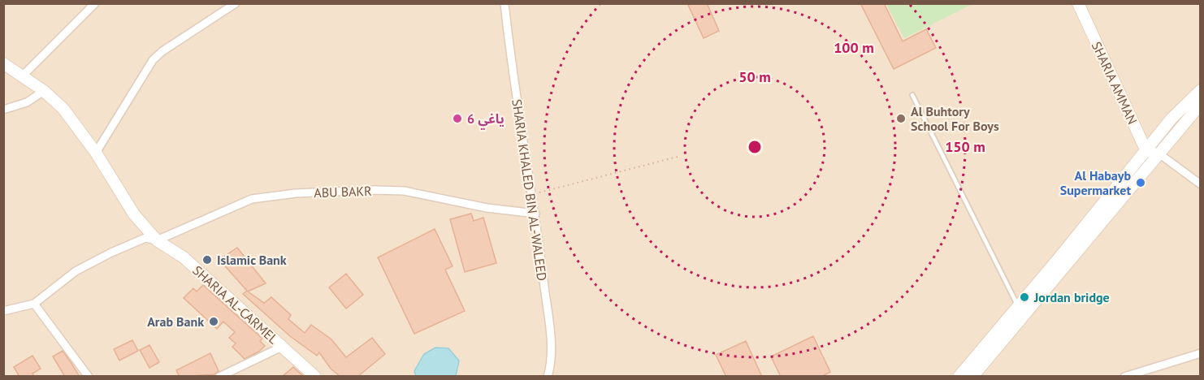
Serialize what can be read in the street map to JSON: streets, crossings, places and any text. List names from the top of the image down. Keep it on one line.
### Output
{"streets":{"main road":["SHARIA AMMAN","SHARIA AL-CARMEL"],"street":["SHARIA KHALED BIN AL-WALEED","ABU BAKR"]},"crossings":[["SHARIA KHALED BIN AL-WALEED","ABU BAKR"],["ABU BAKR","SHARIA AL-CARMEL"]],"places":["ياغي 6","Al Buhtory School For Boys","Al Habayb Supermarket","Islamic Bank","Jordan bridge","Arab Bank"],"rings":["100 m","50 m","150 m"]}
